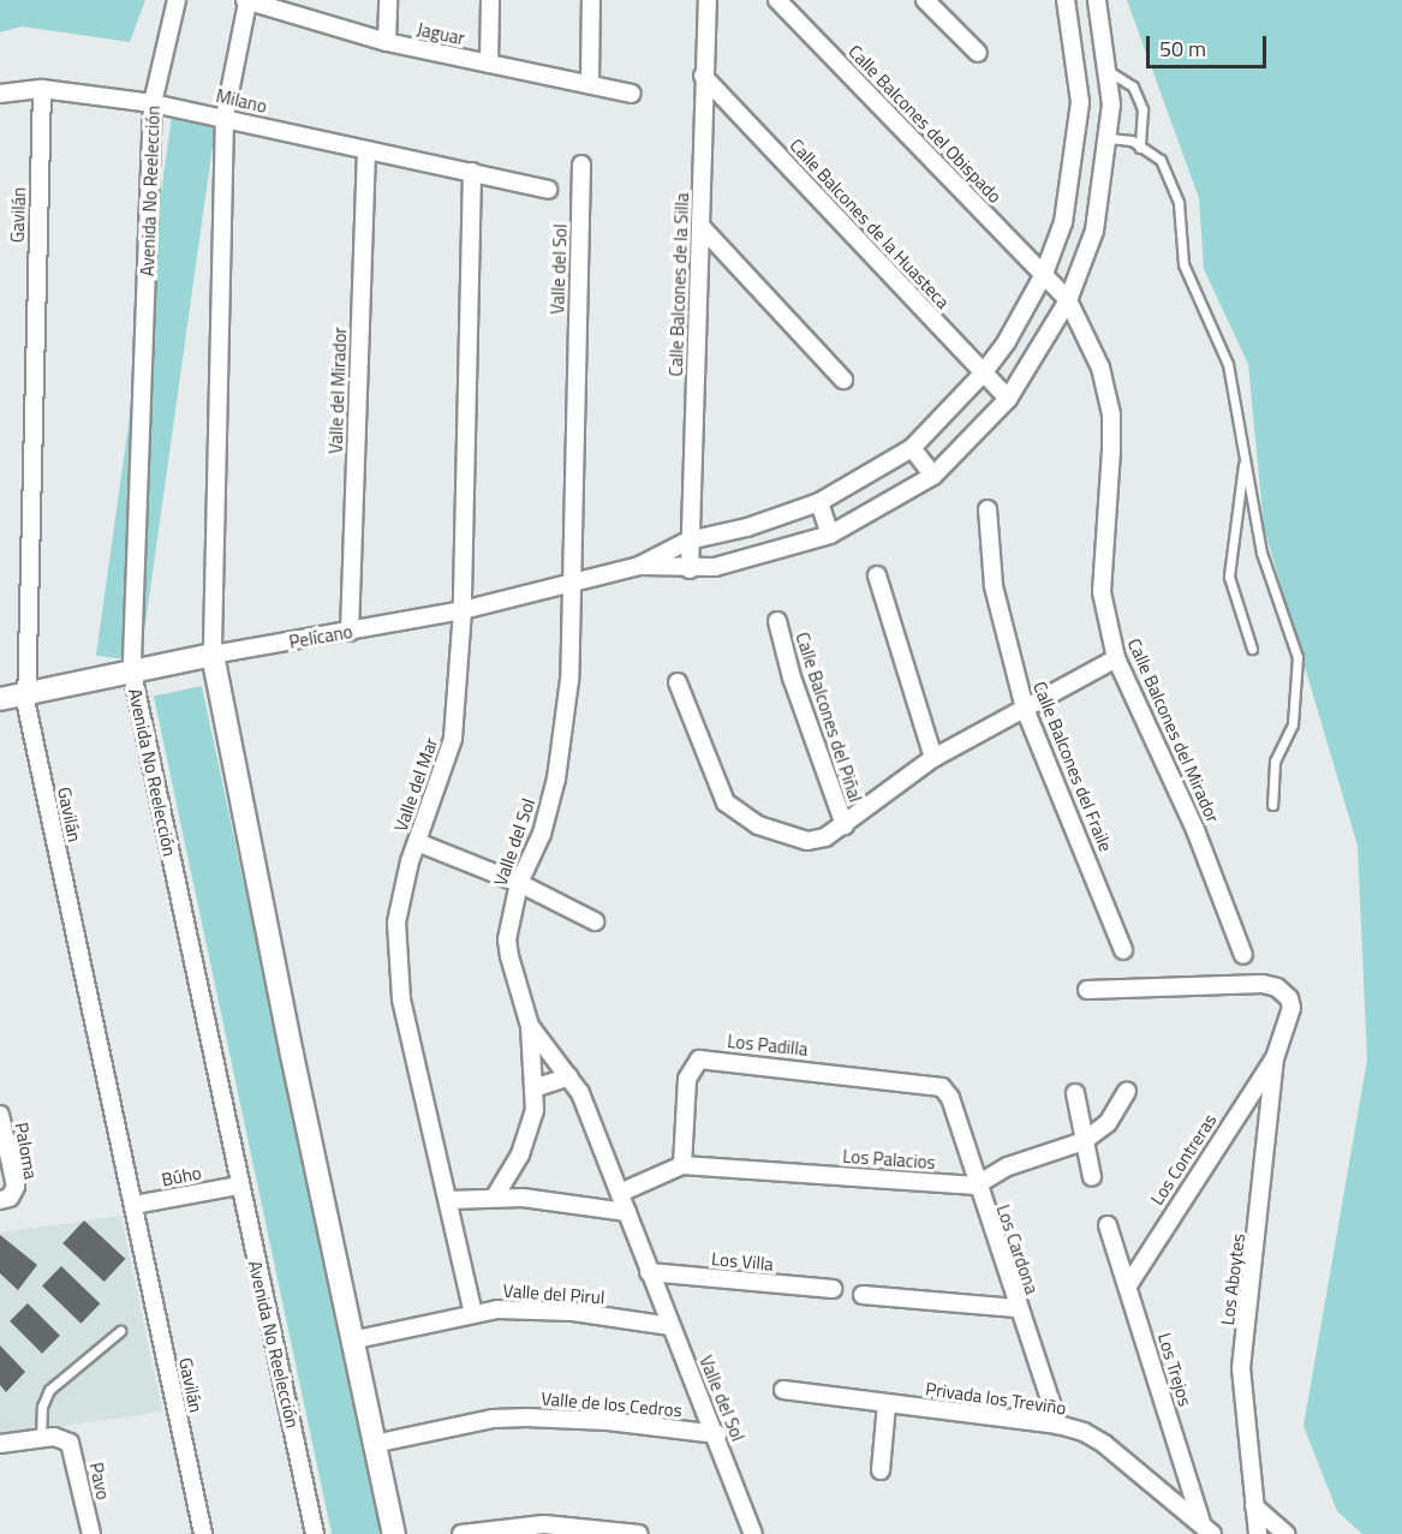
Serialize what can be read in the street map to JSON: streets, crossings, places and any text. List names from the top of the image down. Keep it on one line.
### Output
{"streets":{"street":["Jaguar","Milano","Calle Balcones del Obispado","Avenida No Reelección","Gavilán","Calle Balcones de la Huasteca","Valle del Sol","Calle Balcones de la Silla","Valle del Mirador","Pelícano","Calle Balcones del Piñal","Calle Balcones del Mirador","Calle Balcones del Fraile","Valle del Mar","Los Padilla","Paloma","Los Palacios","Los Contreras","Búho","Los Cardona","Los Villa","Los Aboytes","Valle del Pirul","Los Trejos","Privada los Treviño","Valle de los Cedros","Pavo"]},"crossings":[["Milano","Avenida No Reelección"],["Milano","Gavilán"],["Milano","Valle del Mirador"],["Milano","Valle del Mar"],["Calle Balcones del Obispado","Pelícano"],["Calle Balcones del Obispado","Calle Balcones del Mirador"],["Avenida No Reelección","Pelícano"],["Avenida No Reelección","Búho"],["Gavilán","Pelícano"],["Gavilán","Búho"],["Calle Balcones de la Huasteca","Calle Balcones de la Silla"],["Calle Balcones de la Huasteca","Pelícano"],["Valle del Sol","Pelícano"],["Valle del Sol","Los Palacios"],["Valle del Sol","Los Villa"],["Valle del Sol","Valle del Pirul"],["Valle del Sol","Valle de los Cedros"],["Calle Balcones de la Silla","Pelícano"],["Valle del Mirador","Pelícano"],["Pelícano","Calle Balcones del Mirador"],["Pelícano","Valle del Mar"],["Valle del Mar","Valle del Pirul"],["Los Padilla","Los Palacios"],["Los Padilla","Los Cardona"],["Los Palacios","Los Cardona"],["Los Contreras","Los Aboytes"],["Los Contreras","Los Trejos"],["Los Cardona","Privada los Treviño"],["Los Trejos","Privada los Treviño"]],"scale_bar":"50 m"}
